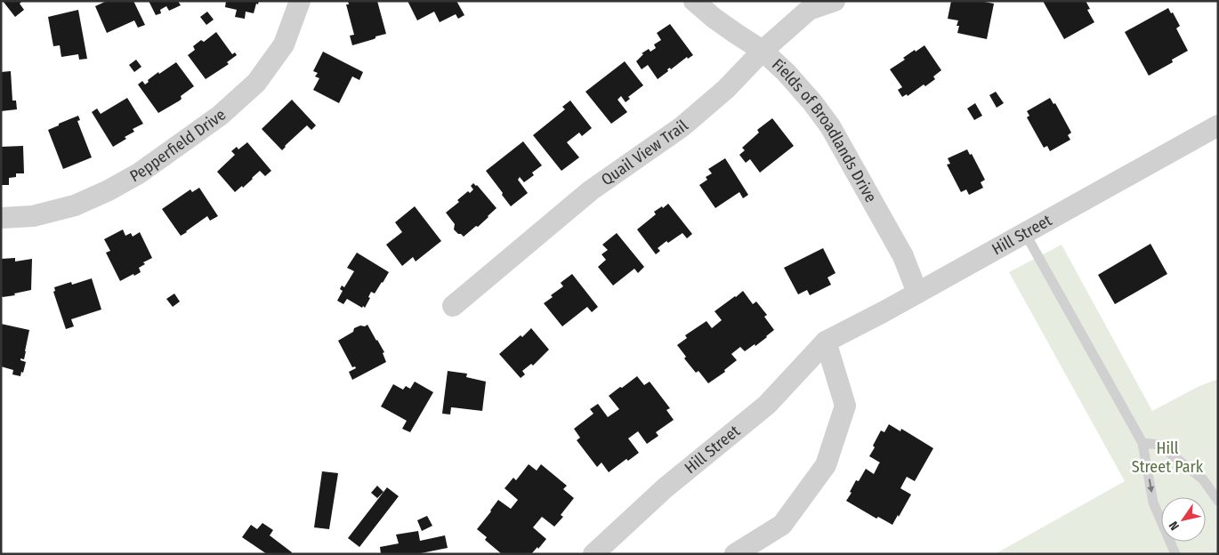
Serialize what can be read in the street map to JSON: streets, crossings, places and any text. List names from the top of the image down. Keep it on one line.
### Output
{"streets":{"street":["Fields of Broadlands Drive","Pepperfield Drive","Quail View Trail","Hill Street"]},"crossings":[["Fields of Broadlands Drive","Quail View Trail"],["Fields of Broadlands Drive","Hill Street"]],"parks":["Hill Street Park"],"north":"bottom left"}
